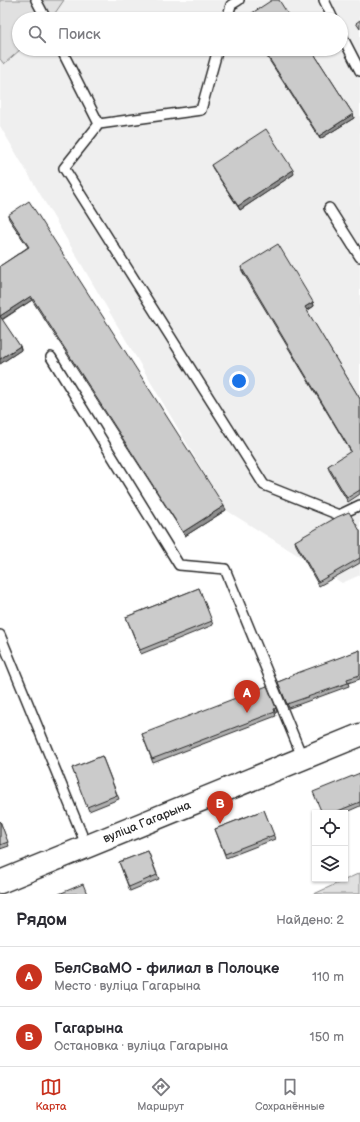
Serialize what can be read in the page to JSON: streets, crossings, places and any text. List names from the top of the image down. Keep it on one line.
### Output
{"streets":{"main road":["вуліца Гагарына"]},"page":{"search":"Поиск","pins":["A","B"],"heading":["Рядом","Найдено: 2"],"list":[{"mark":"A","name":"БелСваМО - филиал в Полоцке","note":"Место · вуліца Гагарына","value":"110 m"},{"mark":"B","name":"Гагарына","note":"Остановка · вуліца Гагарына","value":"150 m"}],"nav":["Карта","Маршрут","Сохранённые"]}}
